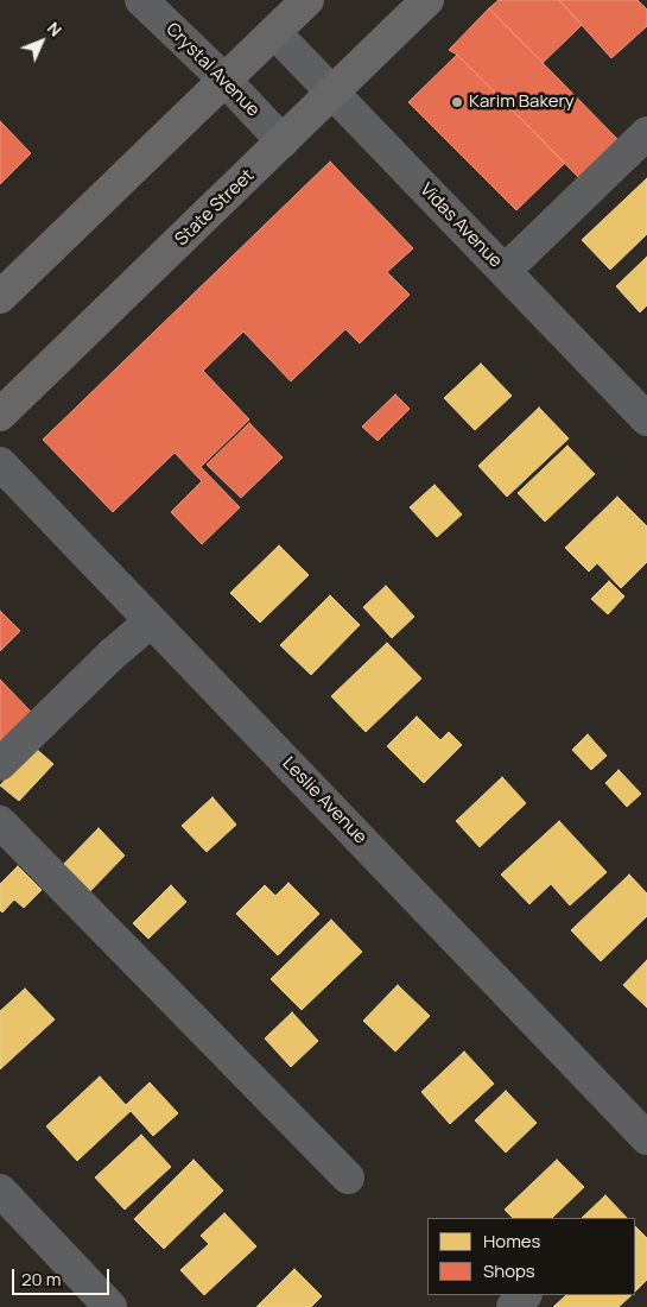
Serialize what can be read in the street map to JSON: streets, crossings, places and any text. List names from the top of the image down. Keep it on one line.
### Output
{"streets":{"main road":["State Street"],"street":["Crystal Avenue","Vidas Avenue","Leslie Avenue"]},"crossings":[["Crystal Avenue","State Street"],["State Street","Vidas Avenue"]],"places":["Karim Bakery"],"legend":["Homes","Shops"],"scale_bar":"20 m","north":"top right"}
